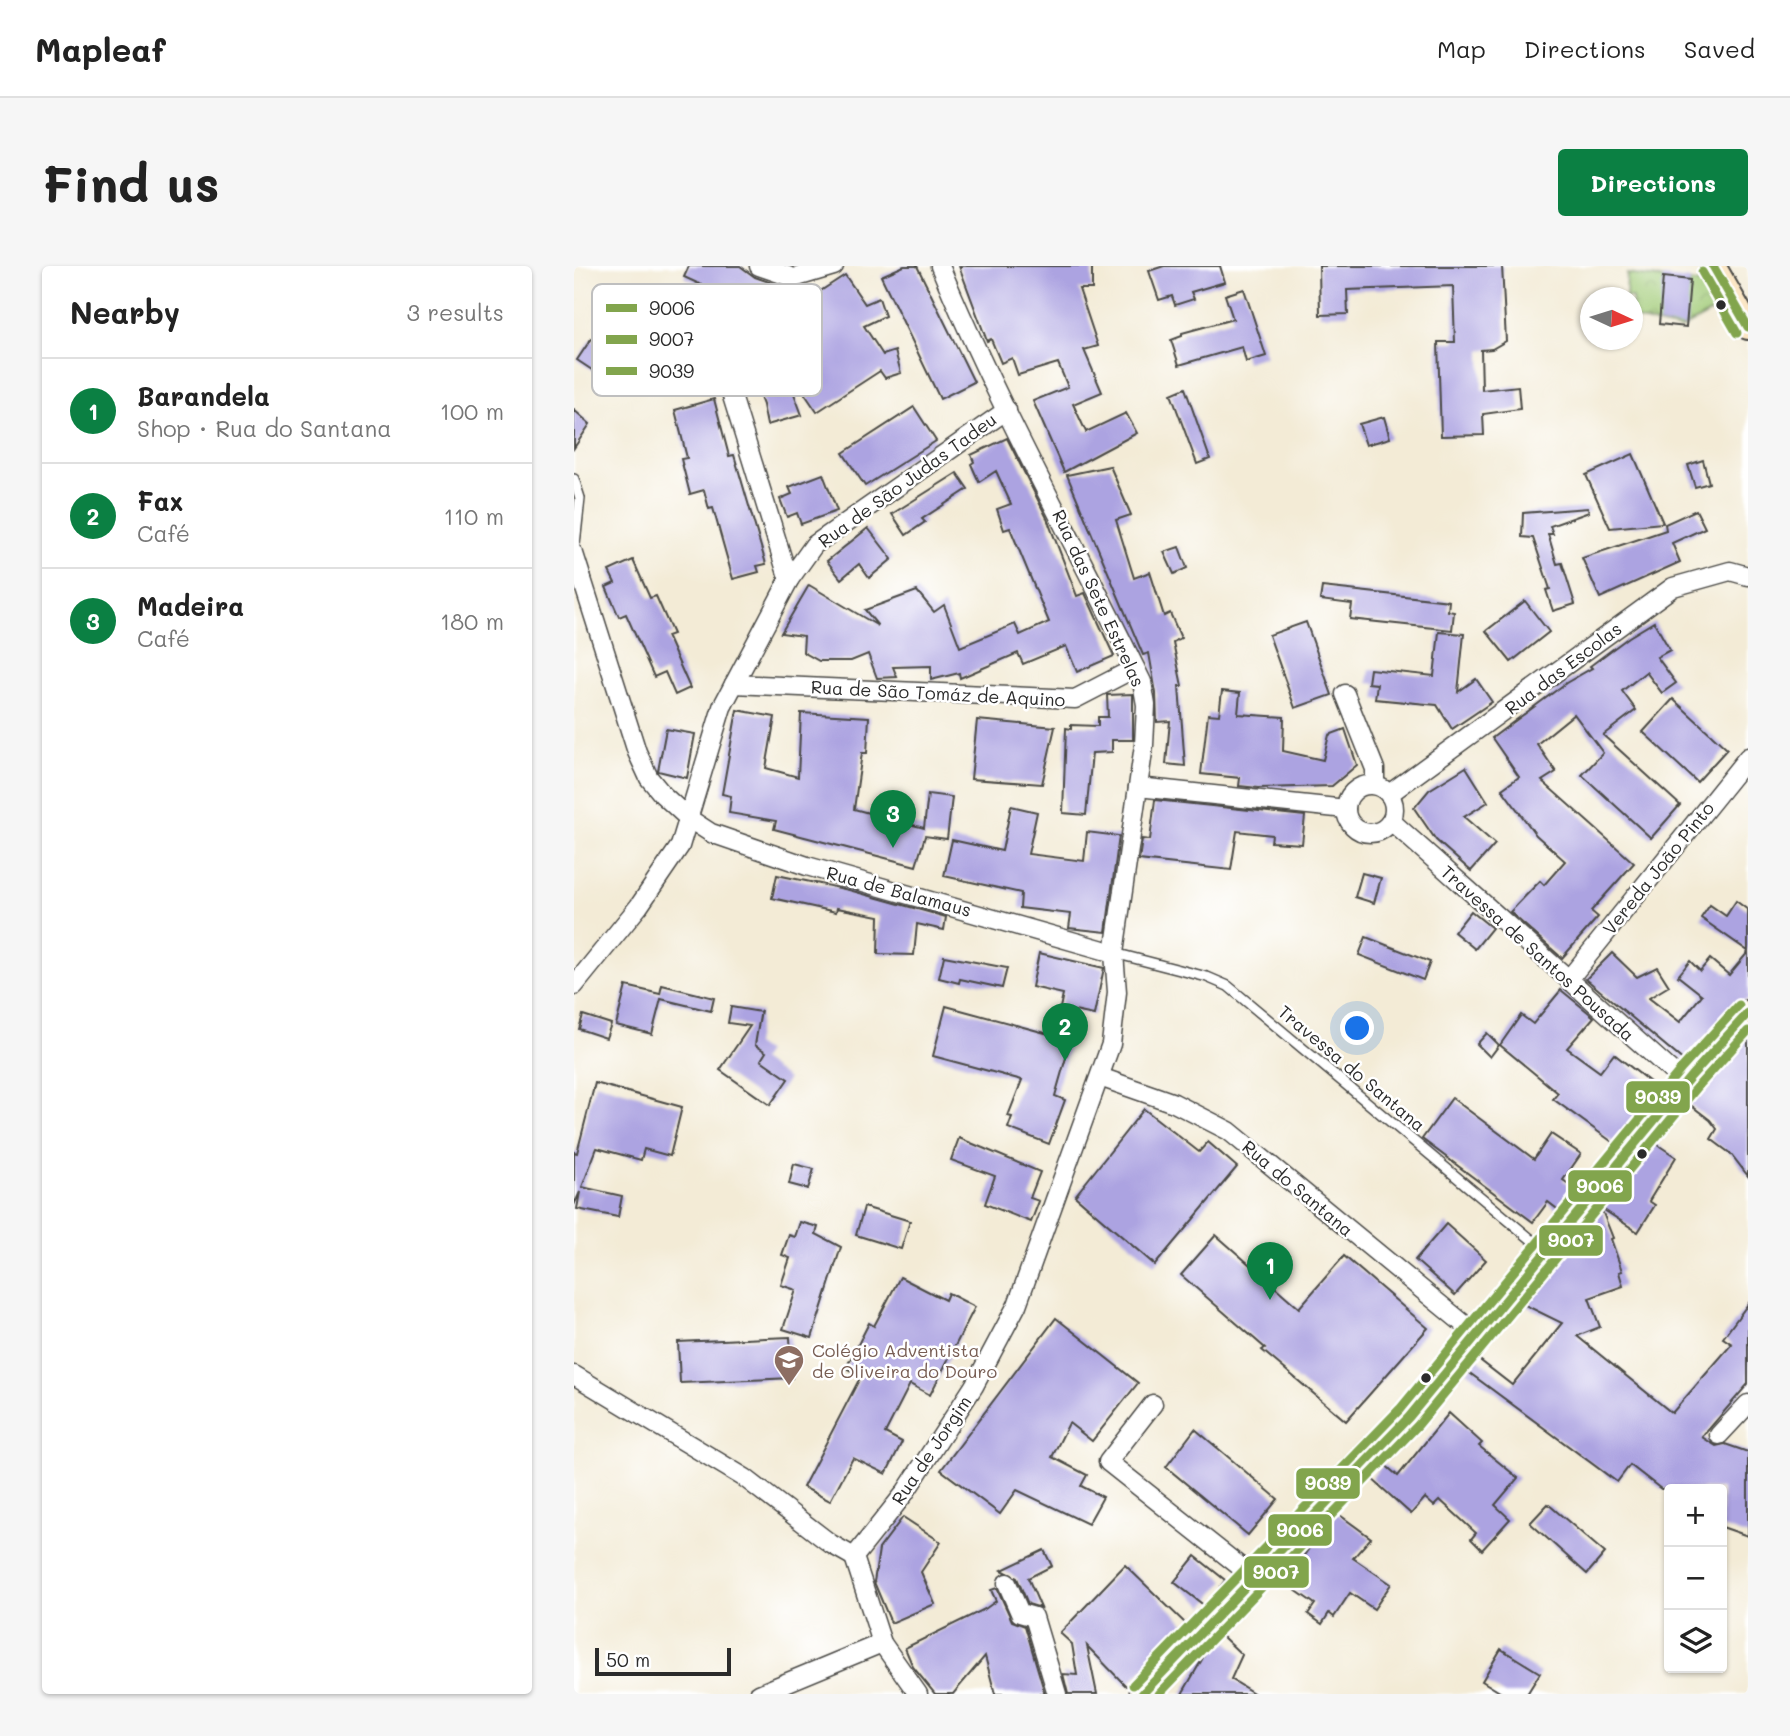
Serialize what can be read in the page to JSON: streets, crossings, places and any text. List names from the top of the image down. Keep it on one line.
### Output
{"streets":{"street":["Rua de São Judas Tadeu","Rua das Sete Estrelas","Rua das Escolas","Rua de São Tomáz de Aquino","Vereda João Pinto","Rua de Balamaus","Travessa de Santos Pousada","Rua do Santana","Rua de Jorgim"],"lane":["Travessa do Santana"]},"crossings":[["Rua de São Judas Tadeu","Rua das Sete Estrelas"],["Rua de São Judas Tadeu","Rua de São Tomáz de Aquino"],["Rua de São Judas Tadeu","Rua de Balamaus"],["Rua das Sete Estrelas","Rua de São Tomáz de Aquino"],["Rua das Sete Estrelas","Rua de Balamaus"],["Rua das Sete Estrelas","Travessa do Santana"],["Rua das Sete Estrelas","Rua do Santana"],["Rua das Sete Estrelas","Rua de Jorgim"],["Rua das Escolas","Travessa de Santos Pousada"],["Vereda João Pinto","Travessa de Santos Pousada"],["Rua de Balamaus","Travessa do Santana"],["Rua do Santana","Rua de Jorgim"]],"places":{"school or university":["Colégio Adventista de Oliveira do Douro"]},"lines":["transit line 9006","transit line 9007","transit line 9039"],"legend":["9006","9007","9039"],"scale_bar":"50 m","north":"right","page":{"header":"Mapleaf","nav":["Map","Directions","Saved"],"buttons":"Directions","title":"Find us","heading":["Nearby","3 results"],"list":[{"mark":"1","name":"Barandela","note":"Shop · Rua do Santana","value":"100 m"},{"mark":"2","name":"Fax","note":"Café","value":"110 m"},{"mark":"3","name":"Madeira","note":"Café","value":"180 m"}],"pins":["3","2","1"],"map_buttons":["+","−"],"scale":"50 m"}}
